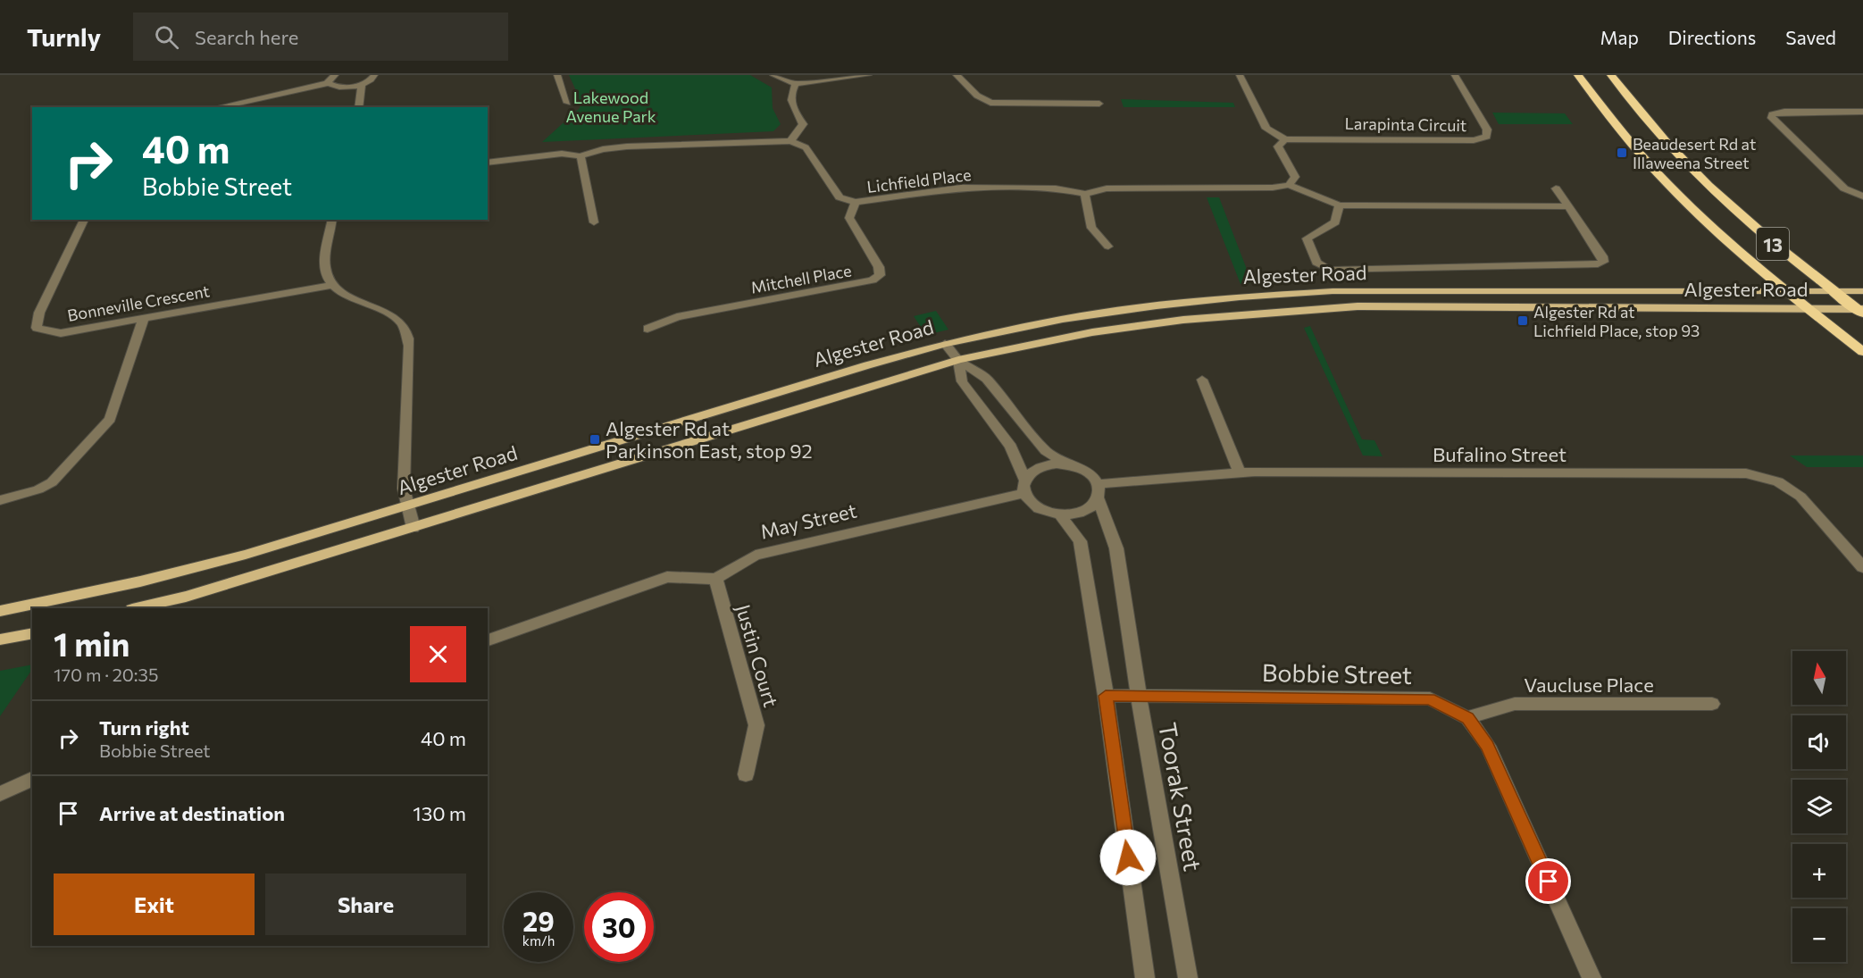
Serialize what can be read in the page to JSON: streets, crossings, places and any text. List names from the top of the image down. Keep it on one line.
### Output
{"streets":{"highway":["13"],"main road":["Algester Road"],"street":["Larapinta Circuit","Lichfield Place","Mitchell Place","Bonneville Crescent","Bufalino Street","May Street","Justin Court","Bobbie Street","Vaucluse Place","Toorak Street"]},"crossings":[["Lichfield Place","Mitchell Place"],["13","Algester Road"],["Bufalino Street","May Street"],["Bufalino Street","Toorak Street"],["May Street","Justin Court"],["May Street","Toorak Street"],["Bobbie Street","Vaucluse Place"],["Bobbie Street","Toorak Street"]],"parks":["Lakewood Avenue Park"],"places":{"transit":["Beaudesert Rd at Illaweena Street","Algester Rd at Lichfield Place, stop 93","Algester Rd at Parkinson East, stop 92"]},"north":"top","page":{"header":"Turnly","search":"Search here","nav":["Map","Directions","Saved"],"turn":["40 m","Bobbie Street"],"heading":["1 min","170 m · 20:35"],"map_buttons":["+","−"],"list":[{"name":"Turn right","note":"Bobbie Street","value":"40 m"},{"name":"Arrive at destination","value":"130 m"}],"buttons":["Exit","Share"],"speed":"29 km/h","limit":"30"}}
